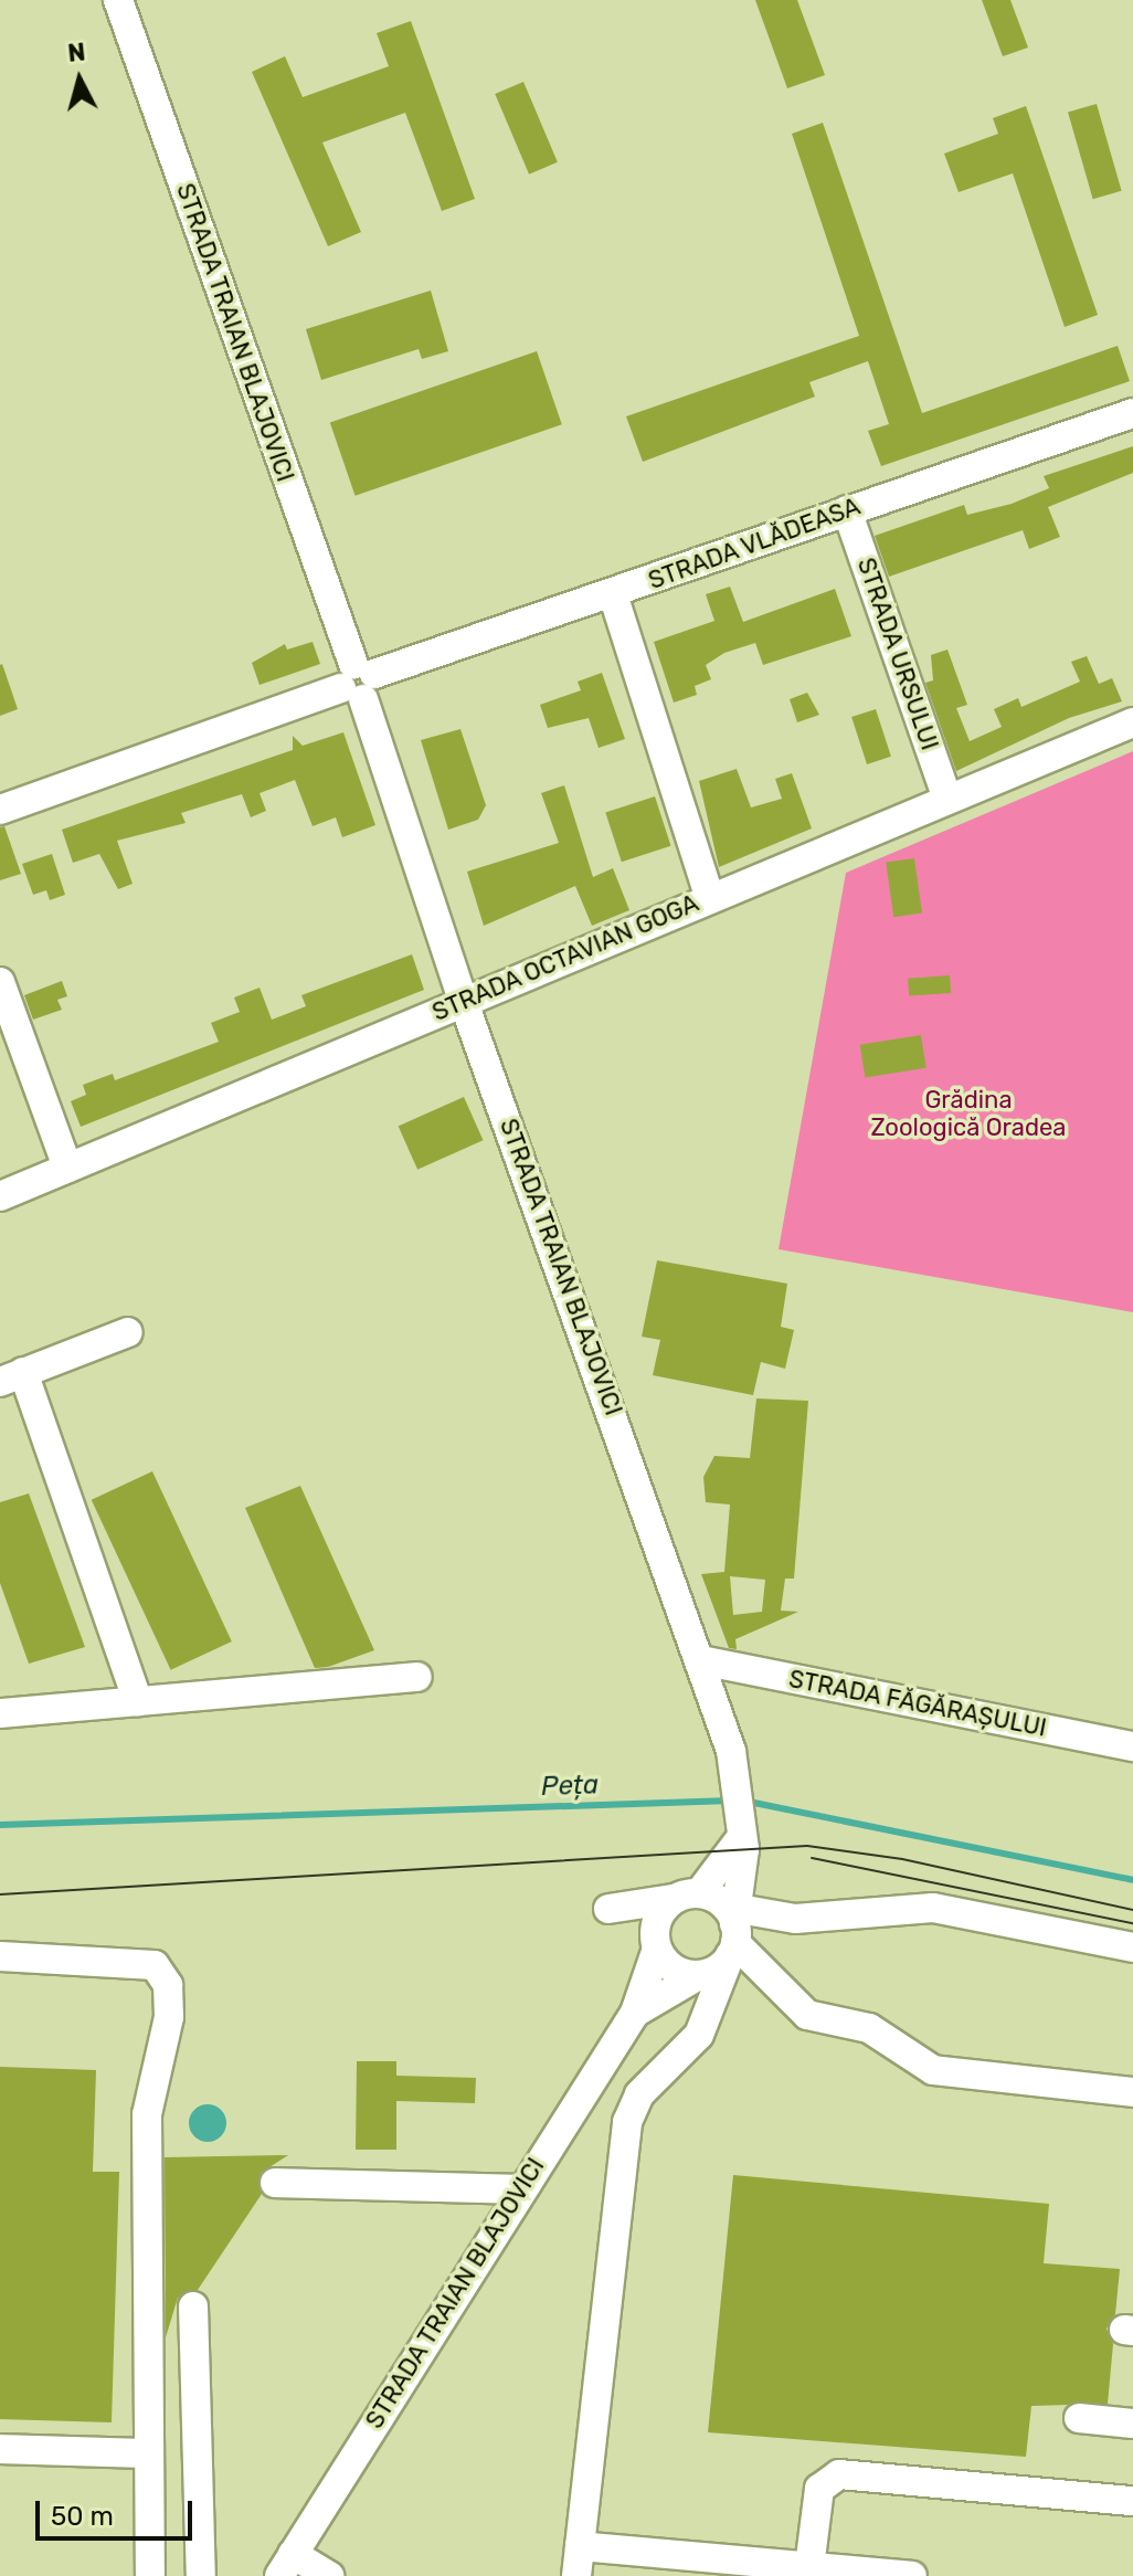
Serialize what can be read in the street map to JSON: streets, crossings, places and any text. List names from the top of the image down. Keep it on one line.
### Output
{"streets":{"street":["STRADA TRAIAN BLAJOVICI","STRADA VLĂDEASA","STRADA URSULUI","STRADA OCTAVIAN GOGA","STRADA FĂGĂRAȘULUI"]},"crossings":[["STRADA TRAIAN BLAJOVICI","STRADA VLĂDEASA"],["STRADA TRAIAN BLAJOVICI","STRADA OCTAVIAN GOGA"],["STRADA TRAIAN BLAJOVICI","STRADA FĂGĂRAȘULUI"],["STRADA VLĂDEASA","STRADA URSULUI"],["STRADA URSULUI","STRADA OCTAVIAN GOGA"]],"water":["Peța"],"parks":["Grădina Zoologică Oradea"],"scale_bar":"50 m","north":"top"}
